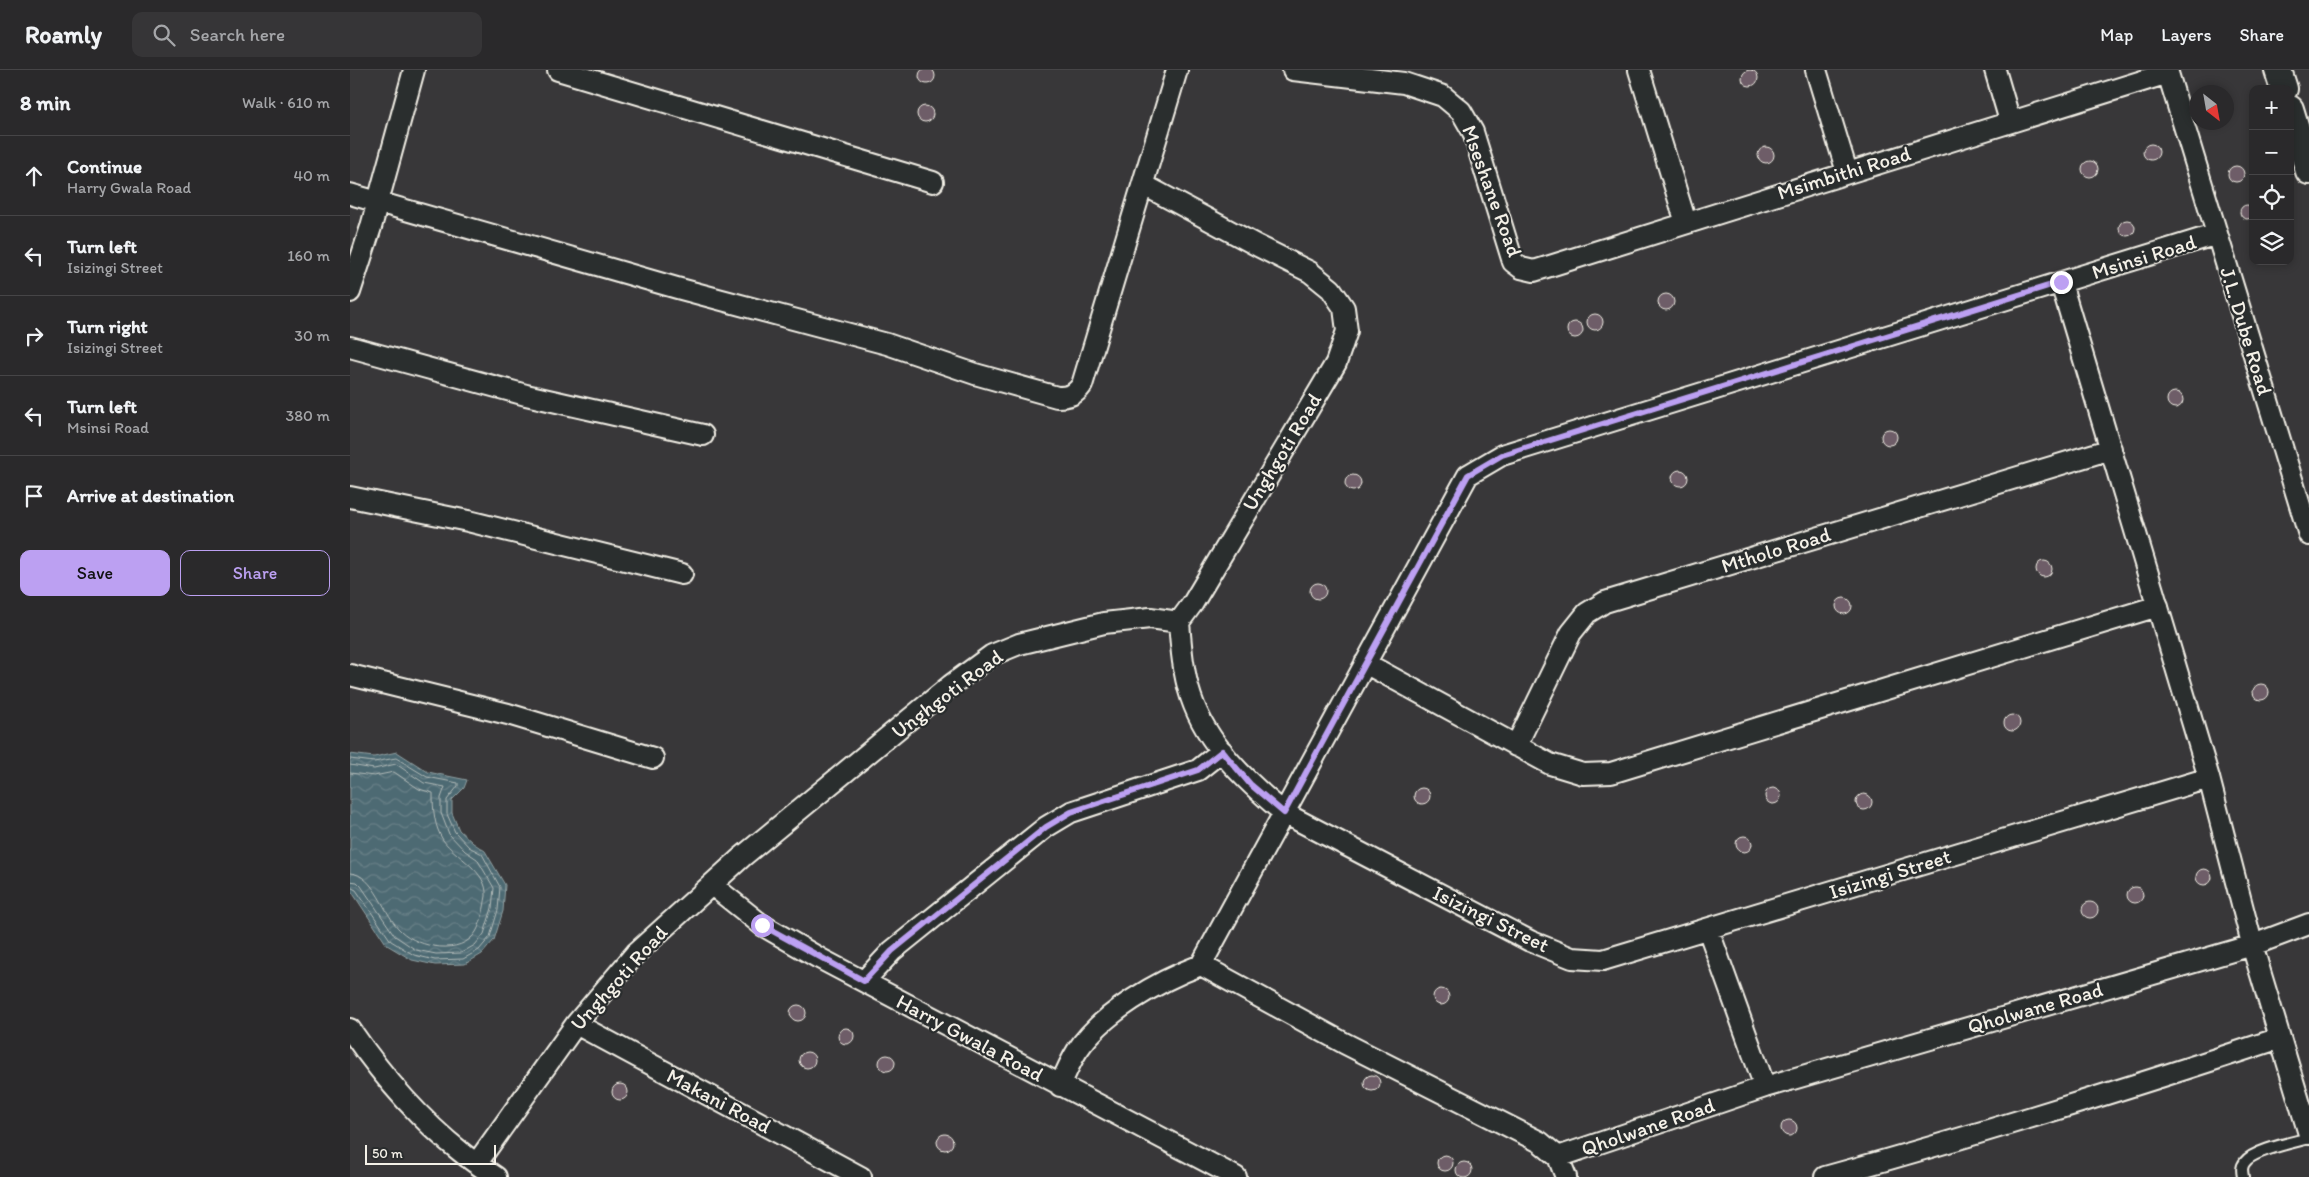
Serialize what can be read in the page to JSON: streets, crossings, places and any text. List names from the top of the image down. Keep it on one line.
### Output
{"streets":{"street":["Msimbithi Road","Mseshane Road","Msinsi Road","J.L. Dube Road","Unghgoti Road","Mtholo Road","Isizingi Street","Qholwane Road","Harry Gwala Road","Makani Road"]},"crossings":[["Msimbithi Road","Mseshane Road"],["Msimbithi Road","J.L. Dube Road"],["Msinsi Road","J.L. Dube Road"],["Msinsi Road","Isizingi Street"],["Msinsi Road","Qholwane Road"],["Unghgoti Road","Isizingi Street"],["Unghgoti Road","Harry Gwala Road"],["Unghgoti Road","Makani Road"]],"scale_bar":"50 m","north":"bottom right","page":{"header":"Roamly","search":"Search here","nav":["Map","Layers","Share"],"heading":["8 min","Walk · 610 m"],"map_buttons":["+","−"],"list":[["Continue","Harry Gwala Road","40 m"],["Turn left","Isizingi Street","160 m"],["Turn right","Isizingi Street","30 m"],["Turn left","Msinsi Road","380 m"],"Arrive at destination"],"buttons":["Save","Share"],"scale":"50 m"}}
